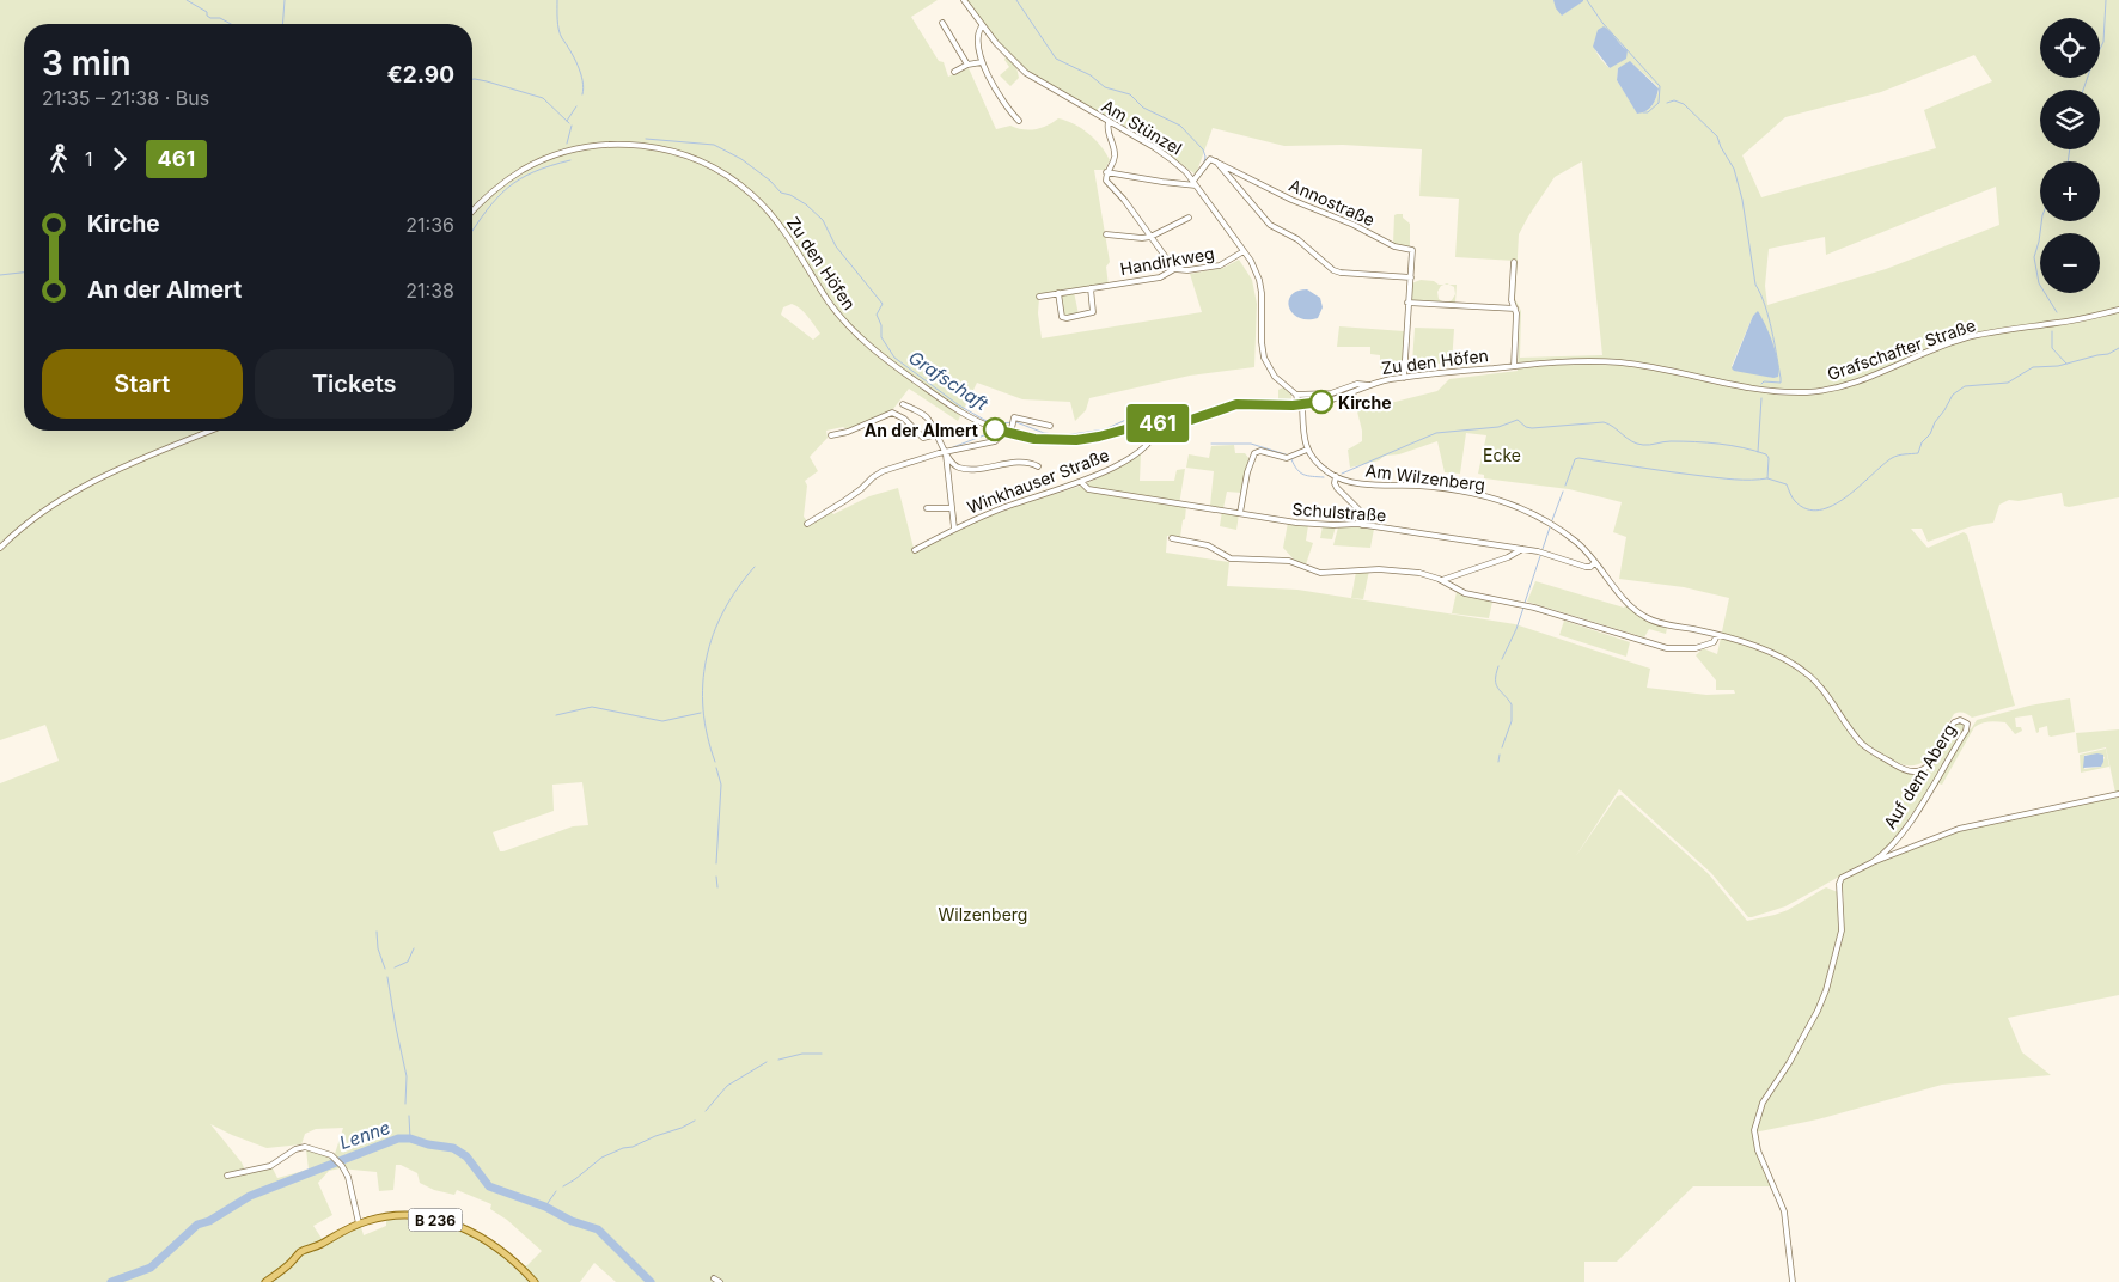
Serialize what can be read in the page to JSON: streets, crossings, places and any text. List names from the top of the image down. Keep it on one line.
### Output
{"streets":{"main road":["B 236"],"street":["Am Stünzel","Annostraße","Handirkweg","Zu den Höfen","Grafschafter Straße","Am Wilzenberg","Winkhauser Straße","Schulstraße","Auf dem Aberg"]},"crossings":[["Am Stünzel","Handirkweg"],["Annostraße","Zu den Höfen"],["Zu den Höfen","Grafschafter Straße"],["Zu den Höfen","Winkhauser Straße"],["Am Wilzenberg","Schulstraße"],["Am Wilzenberg","Auf dem Aberg"],["Winkhauser Straße","Schulstraße"]],"water":["Grafschaft","Lenne"],"parks":["Ecke","Wilzenberg"],"places":["Kirche","An der Almert"],"lines":["bus line 461"],"page":{"on_map":"461","map_buttons":["+","−"],"heading":["3 min","21:35 – 21:38 · Bus","€2.90"],"legs":["1","461"],"list":[{"name":"Kirche","value":"21:36"},{"name":"An der Almert","value":"21:38"}],"buttons":["Start","Tickets"]}}
